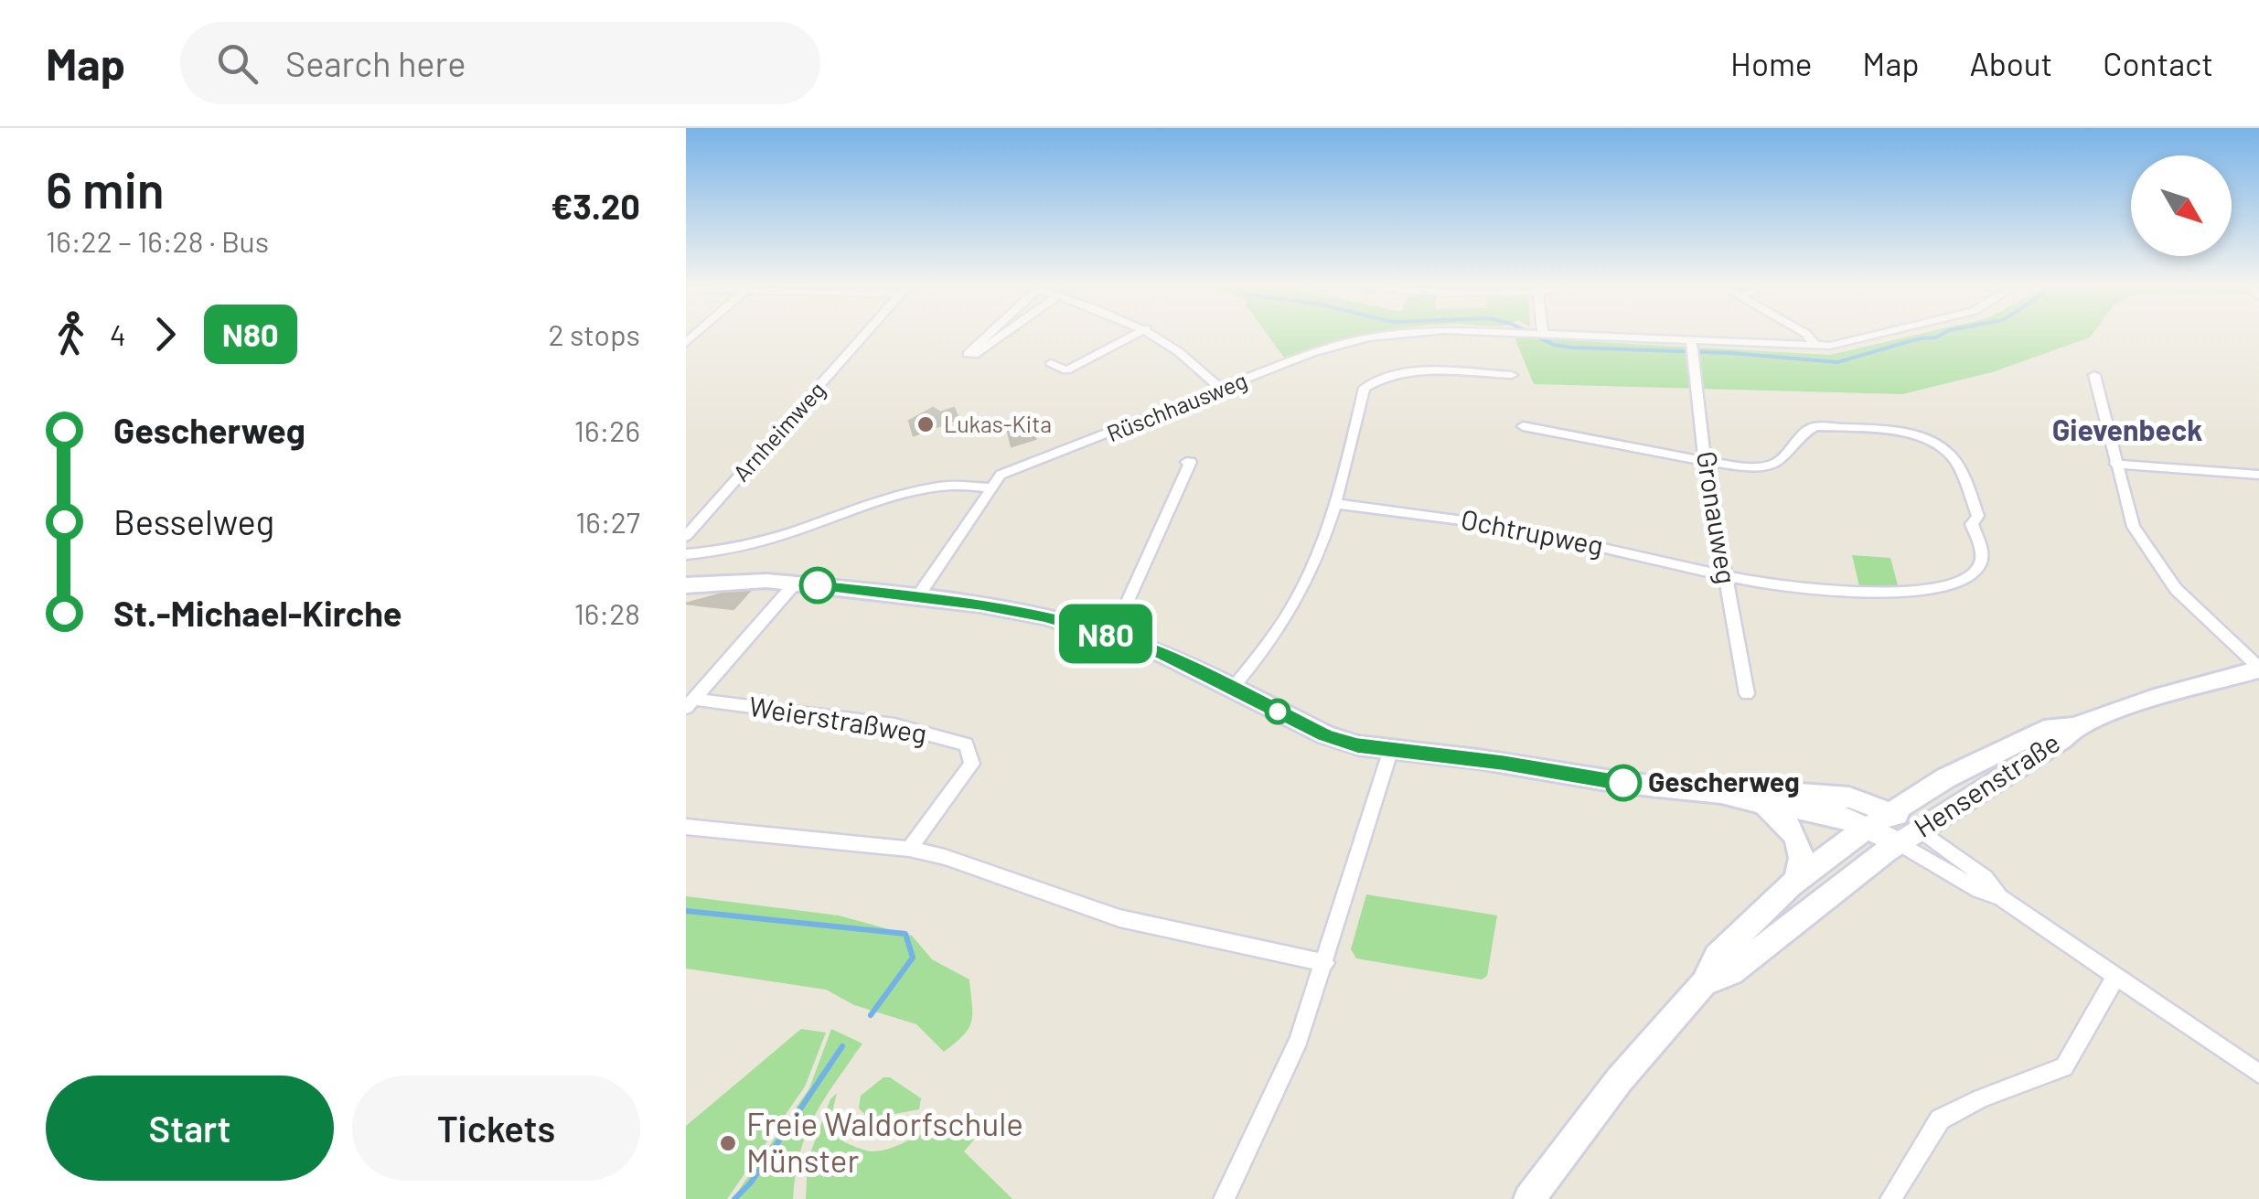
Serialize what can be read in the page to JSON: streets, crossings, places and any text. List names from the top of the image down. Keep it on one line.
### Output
{"streets":{"street":["Rüschhausweg","Arnheimweg","Gronauweg","Ochtrupweg","Weierstraßweg","Hensenstraße"]},"crossings":[["Rüschhausweg","Gronauweg"],["Gronauweg","Ochtrupweg"]],"districts":["Gievenbeck"],"places":["Lukas-Kita","Gescherweg","Freie Waldorfschule Münster"],"lines":["bus line N80"],"north":"bottom right","page":{"header":"Map","search":"Search here","nav":["Home","Map","About","Contact"],"heading":["6 min","16:22 – 16:28 · Bus","€3.20"],"on_map":"N80","legs":["4","N80","2 stops"],"list":[{"name":"Gescherweg","value":"16:26"},{"name":"Besselweg","value":"16:27"},{"name":"St.-Michael-Kirche","value":"16:28"}],"buttons":["Start","Tickets"]}}
